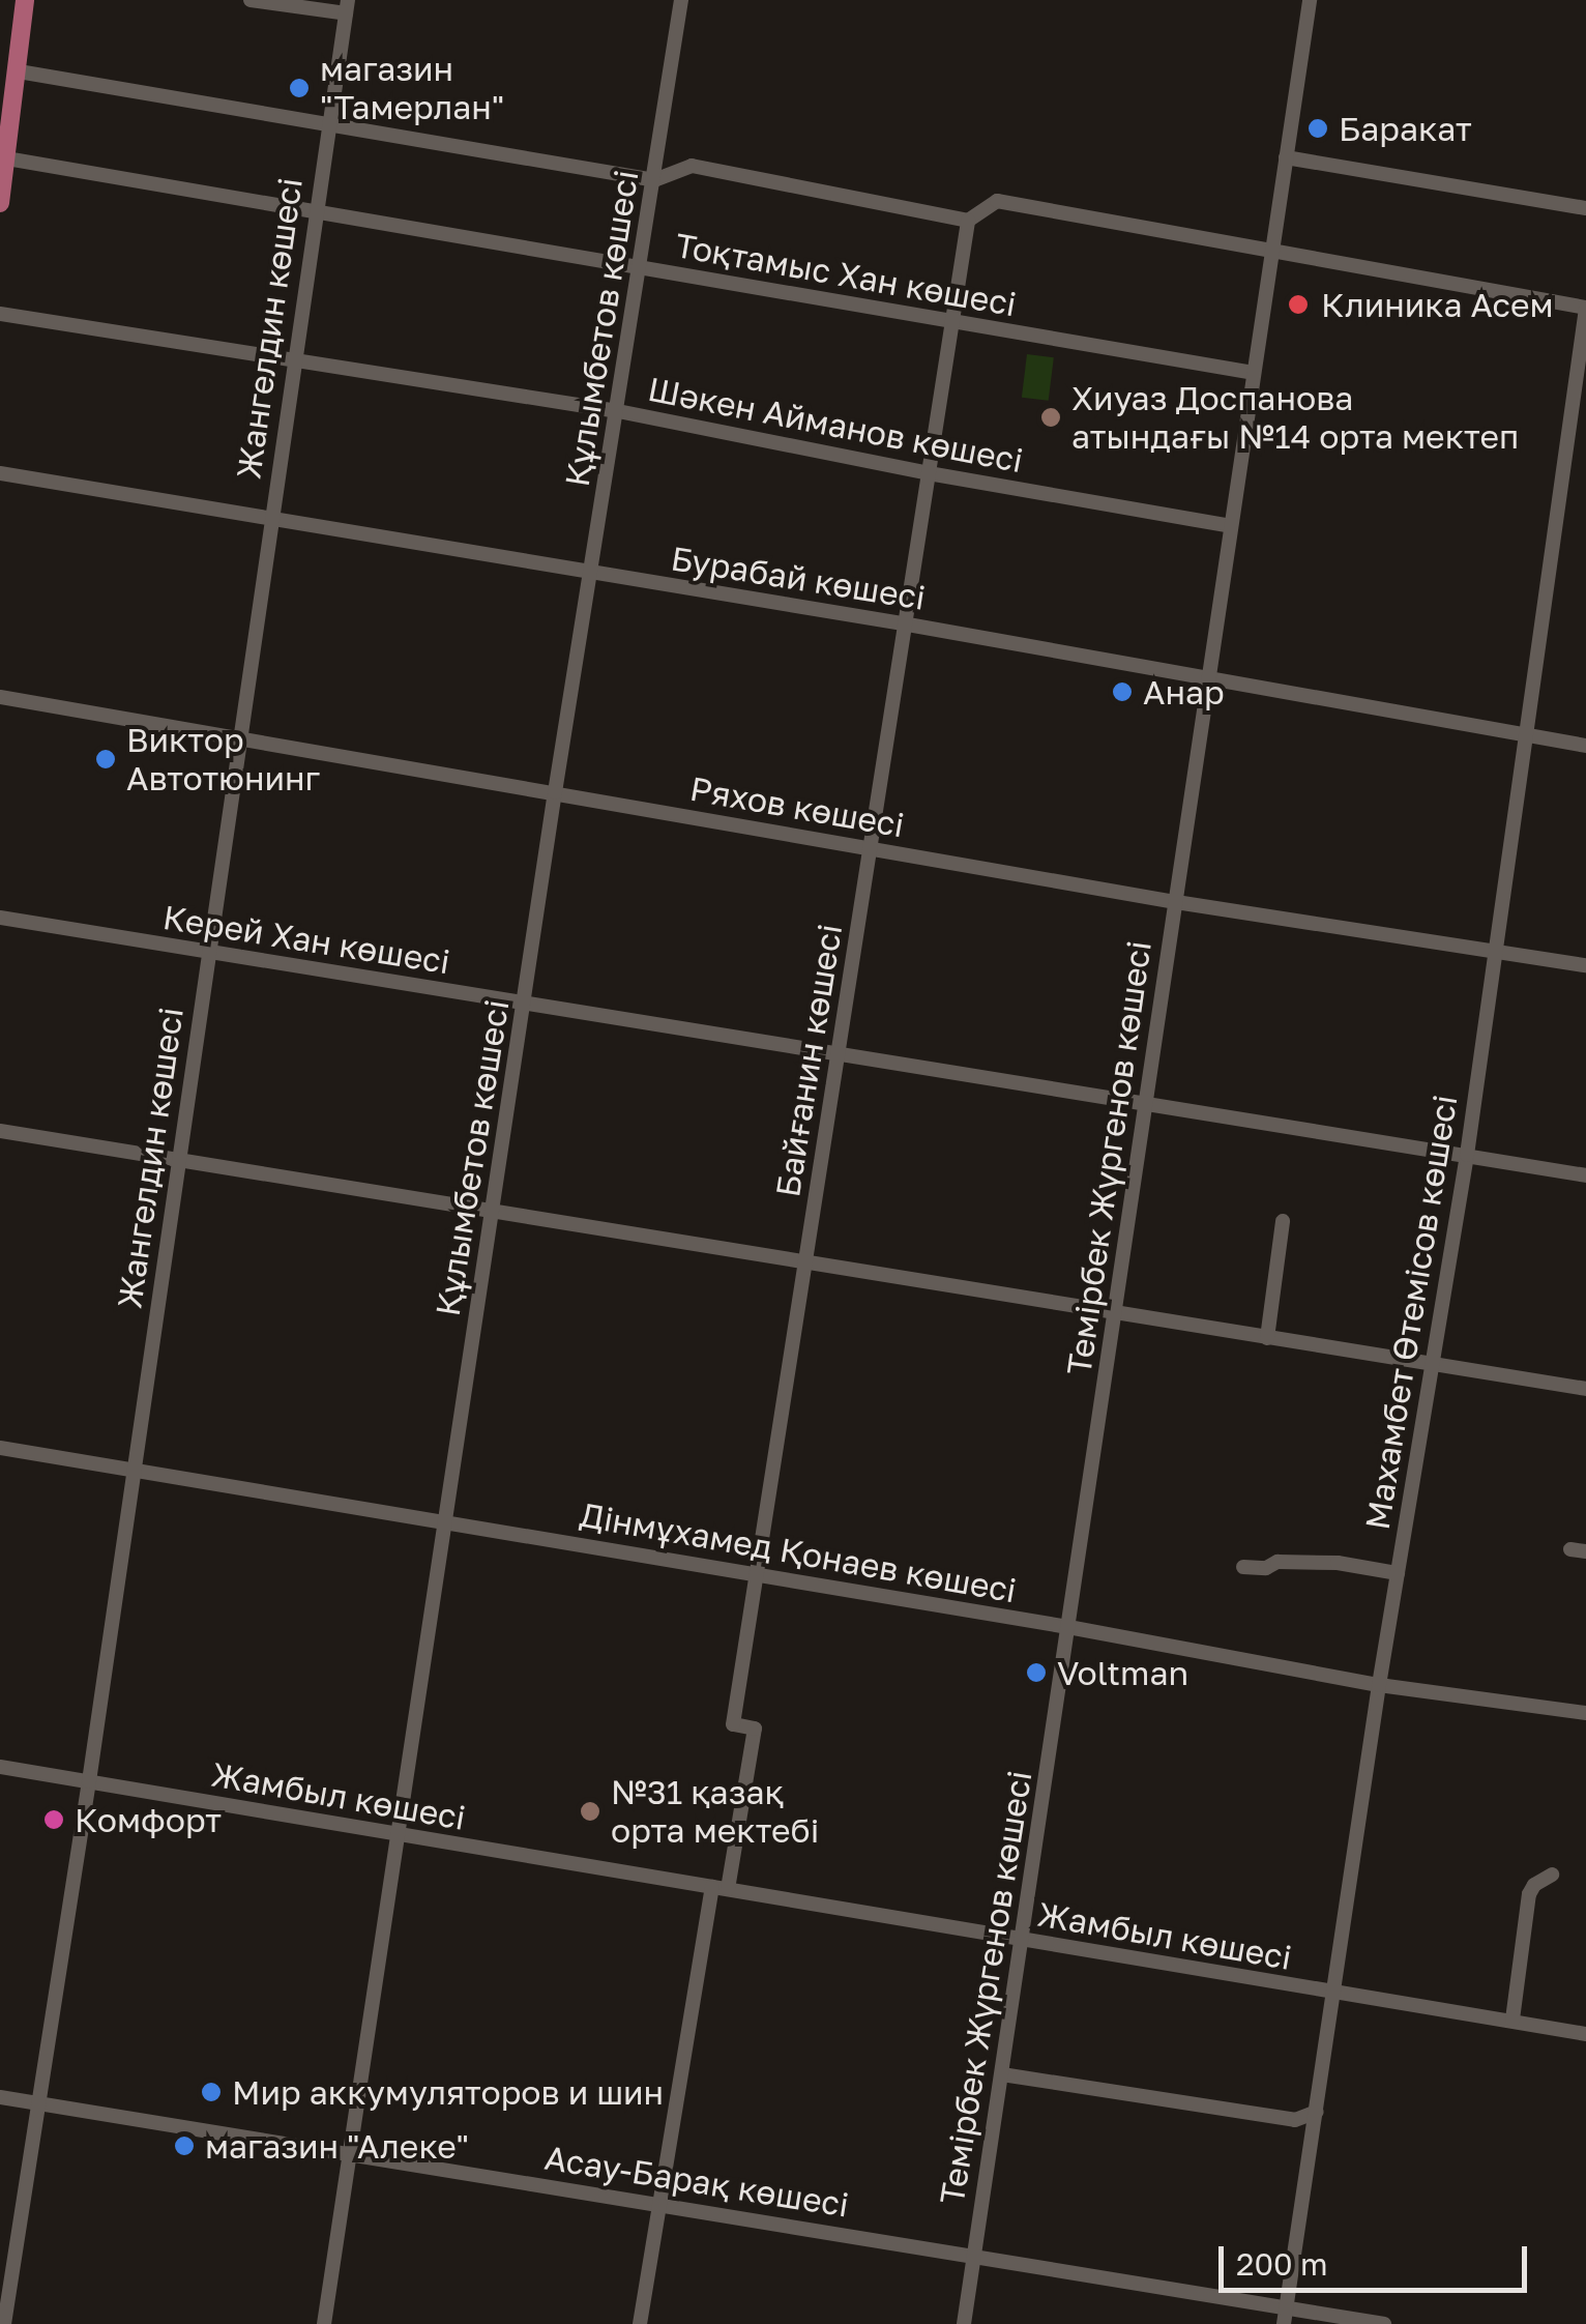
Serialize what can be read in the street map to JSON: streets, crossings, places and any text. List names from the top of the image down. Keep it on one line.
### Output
{"streets":{"street":["Тоқтамыс Хан көшесі","Жангелдин көшесі","Құлымбетов көшесі","Шәкен Айманов көшесі","Бурабай көшесі","Ряхов көшесі","Керей Хан көшесі","Байғанин көшесі","Темірбек Жүргенов көшесі","Махамбет Өтемісов көшесі","Дінмұхамед Қонаев көшесі","Жамбыл көшесі","Асау-Барақ көшесі"]},"crossings":[["Тоқтамыс Хан көшесі","Жангелдин көшесі"],["Тоқтамыс Хан көшесі","Құлымбетов көшесі"],["Тоқтамыс Хан көшесі","Байғанин көшесі"],["Тоқтамыс Хан көшесі","Темірбек Жүргенов көшесі"],["Жангелдин көшесі","Шәкен Айманов көшесі"],["Жангелдин көшесі","Бурабай көшесі"],["Жангелдин көшесі","Ряхов көшесі"],["Жангелдин көшесі","Керей Хан көшесі"],["Жангелдин көшесі","Дінмұхамед Қонаев көшесі"],["Жангелдин көшесі","Жамбыл көшесі"],["Жангелдин көшесі","Асау-Барақ көшесі"],["Құлымбетов көшесі","Шәкен Айманов көшесі"],["Құлымбетов көшесі","Бурабай көшесі"],["Құлымбетов көшесі","Ряхов көшесі"],["Құлымбетов көшесі","Керей Хан көшесі"],["Құлымбетов көшесі","Дінмұхамед Қонаев көшесі"],["Құлымбетов көшесі","Жамбыл көшесі"],["Құлымбетов көшесі","Асау-Барақ көшесі"],["Шәкен Айманов көшесі","Байғанин көшесі"],["Шәкен Айманов көшесі","Темірбек Жүргенов көшесі"],["Бурабай көшесі","Байғанин көшесі"],["Бурабай көшесі","Темірбек Жүргенов көшесі"],["Бурабай көшесі","Махамбет Өтемісов көшесі"],["Ряхов көшесі","Байғанин көшесі"],["Ряхов көшесі","Темірбек Жүргенов көшесі"],["Ряхов көшесі","Махамбет Өтемісов көшесі"],["Керей Хан көшесі","Байғанин көшесі"],["Керей Хан көшесі","Темірбек Жүргенов көшесі"],["Керей Хан көшесі","Махамбет Өтемісов көшесі"],["Байғанин көшесі","Дінмұхамед Қонаев көшесі"],["Байғанин көшесі","Жамбыл көшесі"],["Байғанин көшесі","Асау-Барақ көшесі"],["Темірбек Жүргенов көшесі","Дінмұхамед Қонаев көшесі"],["Темірбек Жүргенов көшесі","Жамбыл көшесі"],["Темірбек Жүргенов көшесі","Асау-Барақ көшесі"],["Махамбет Өтемісов көшесі","Дінмұхамед Қонаев көшесі"],["Махамбет Өтемісов көшесі","Жамбыл көшесі"],["Махамбет Өтемісов көшесі","Асау-Барақ көшесі"]],"places":["магазин \"Тамерлан\"","Баракат","Клиника Асем","Хиуаз Доспанова атындағы №14 орта мектеп","Анар","Виктор Автотюнинг","Voltman","№31 қазақ орта мектебі","Комфорт","Мир аккумуляторов и шин","магазин \"Алеке\""],"scale_bar":"200 m"}
